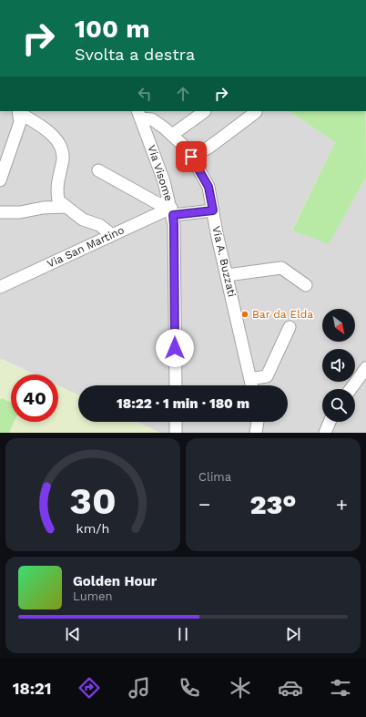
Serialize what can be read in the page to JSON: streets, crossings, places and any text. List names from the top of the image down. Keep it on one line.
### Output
{"streets":{"street":["Via Visome","Via San Martino","Via A. Buzzati"]},"crossings":[["Via Visome","Via San Martino"],["Via Visome","Via A. Buzzati"]],"places":["Bar da Elda"],"north":"bottom right","page":{"turn":["100 m","Svolta a destra"],"limit":"40","trip":"18:22 · 1 min · 180 m","tile":"Clima","heat":["−","23°","+"],"song":["Golden Hour","Lumen"],"tabs":"18:21","gauge":["30","km/h"]}}
